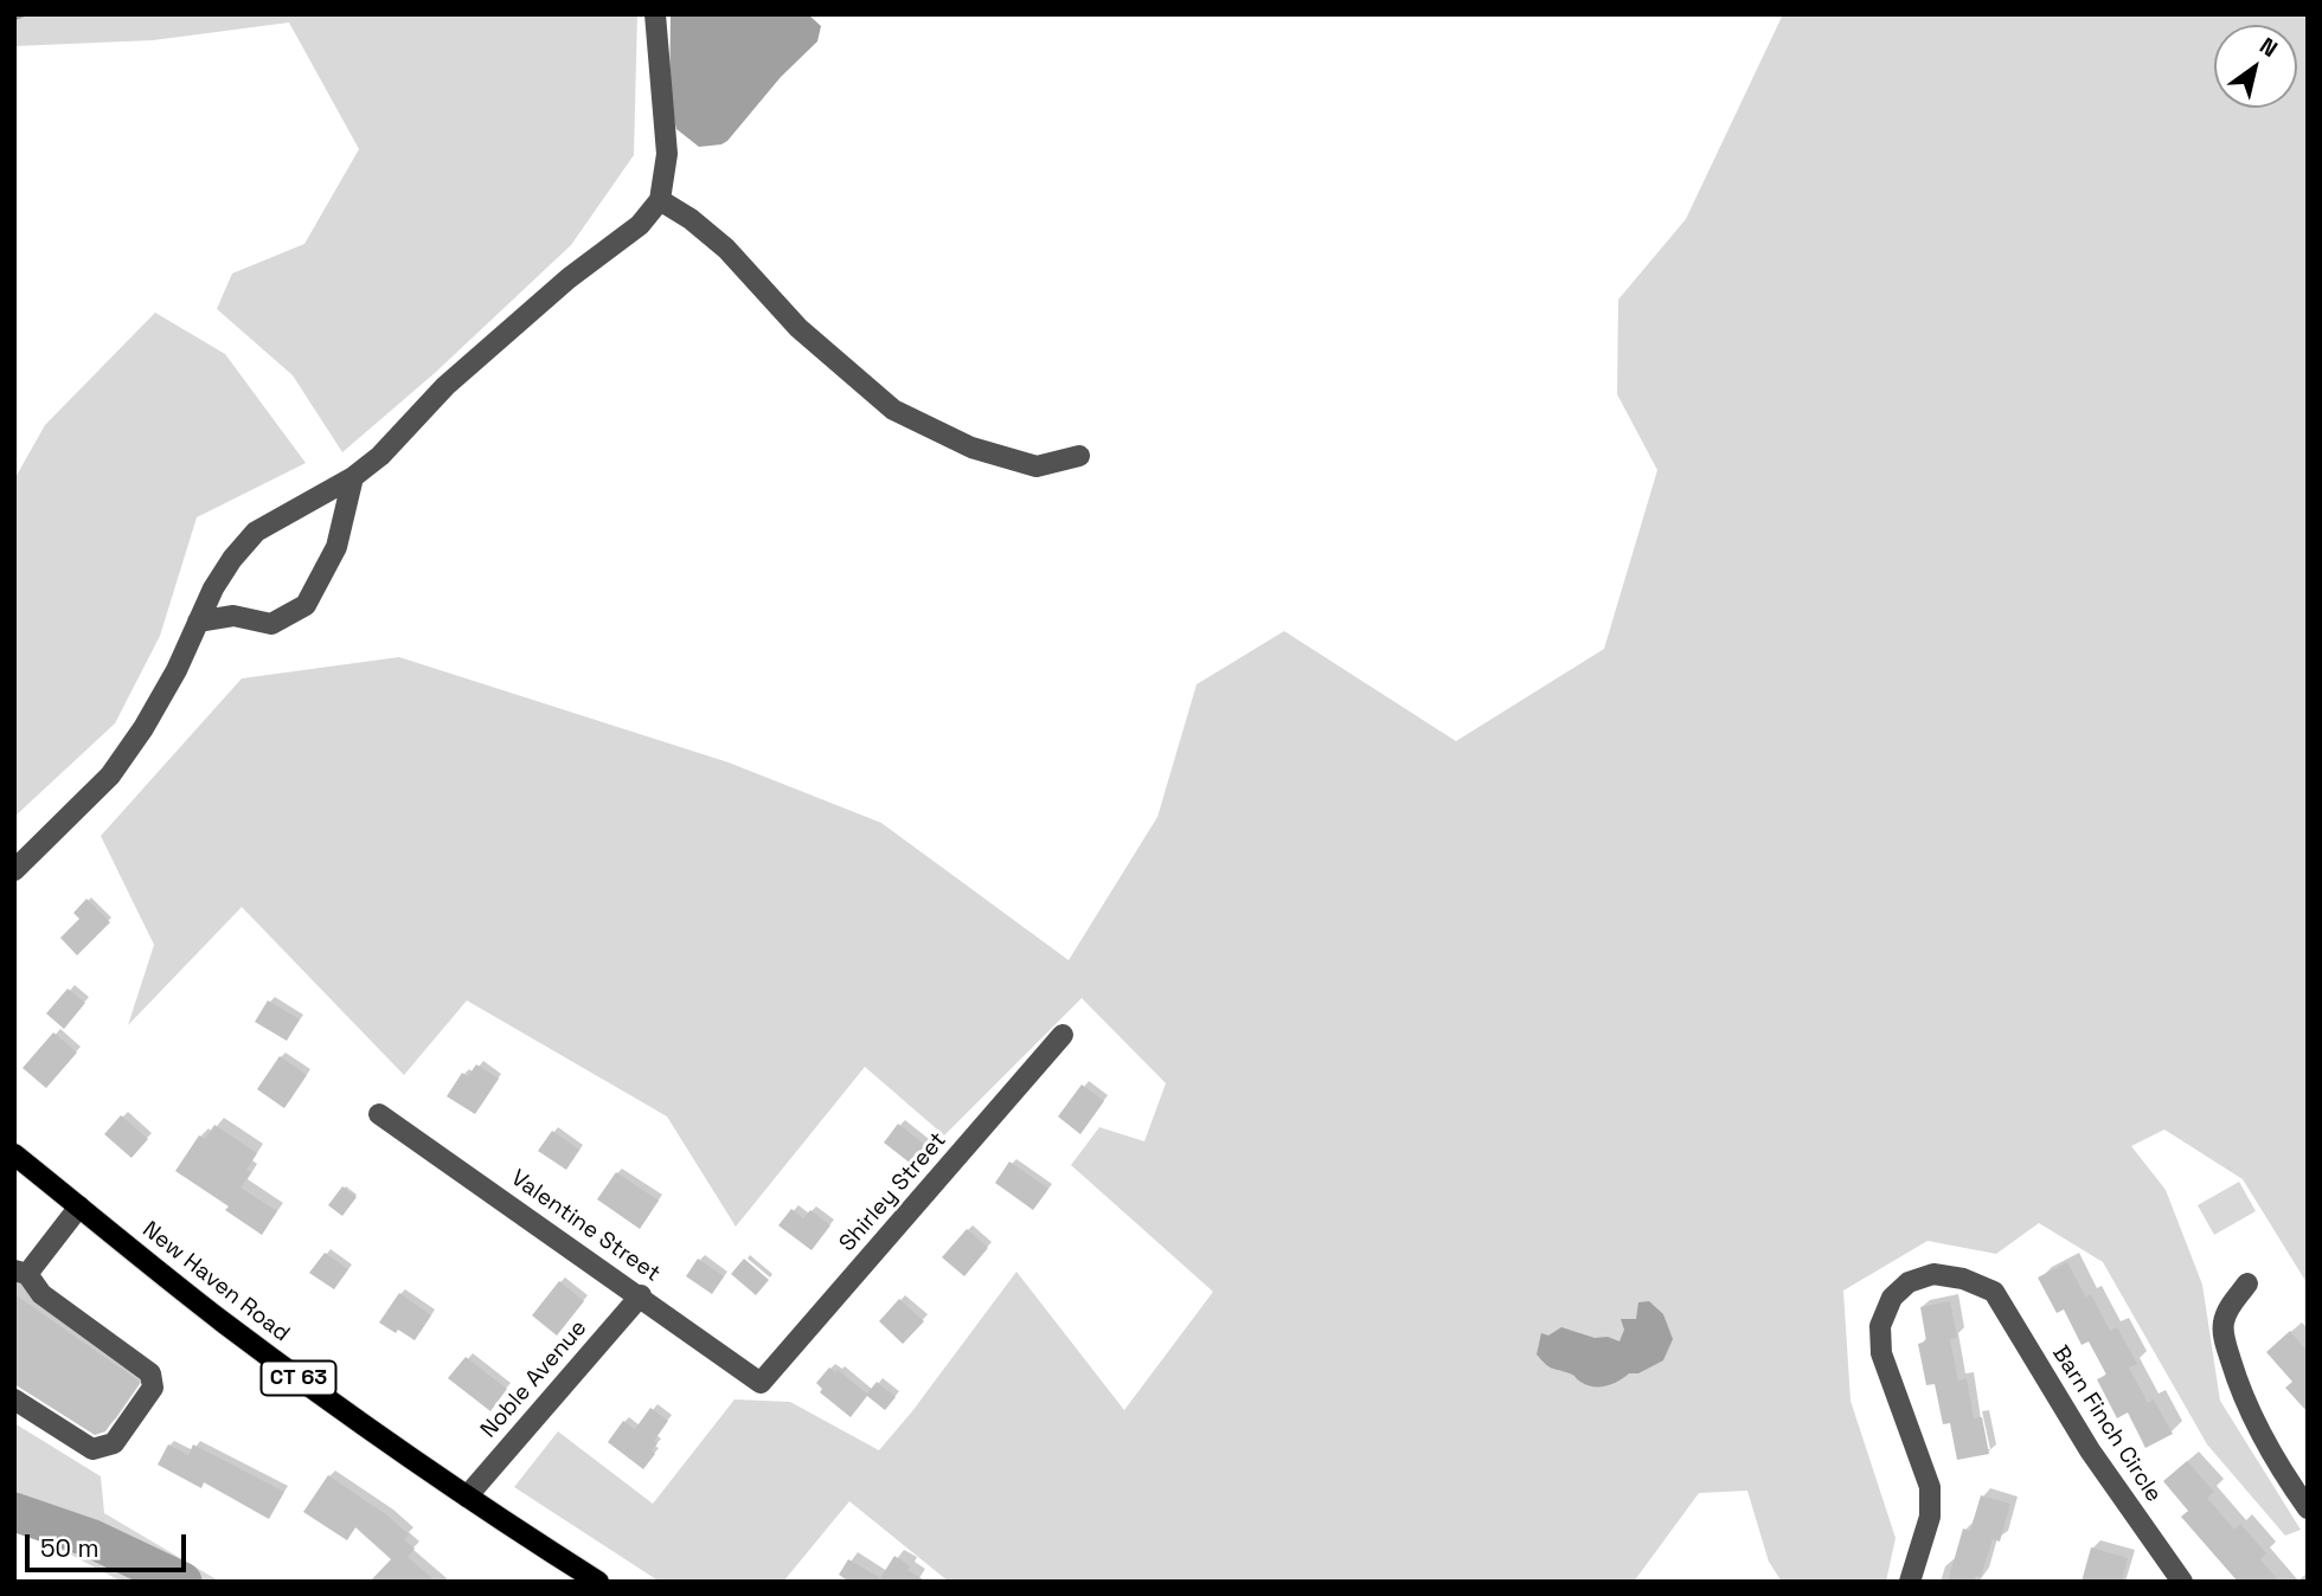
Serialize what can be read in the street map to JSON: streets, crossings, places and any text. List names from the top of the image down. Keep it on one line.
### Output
{"streets":{"main road":["New Haven Road","CT 63"],"street":["Shirley Street","Valentine Street","Noble Avenue","Barn Finch Circle"]},"crossings":[["Shirley Street","Valentine Street"],["Valentine Street","Noble Avenue"],["New Haven Road","Noble Avenue"]],"scale_bar":"50 m","north":"top right"}
